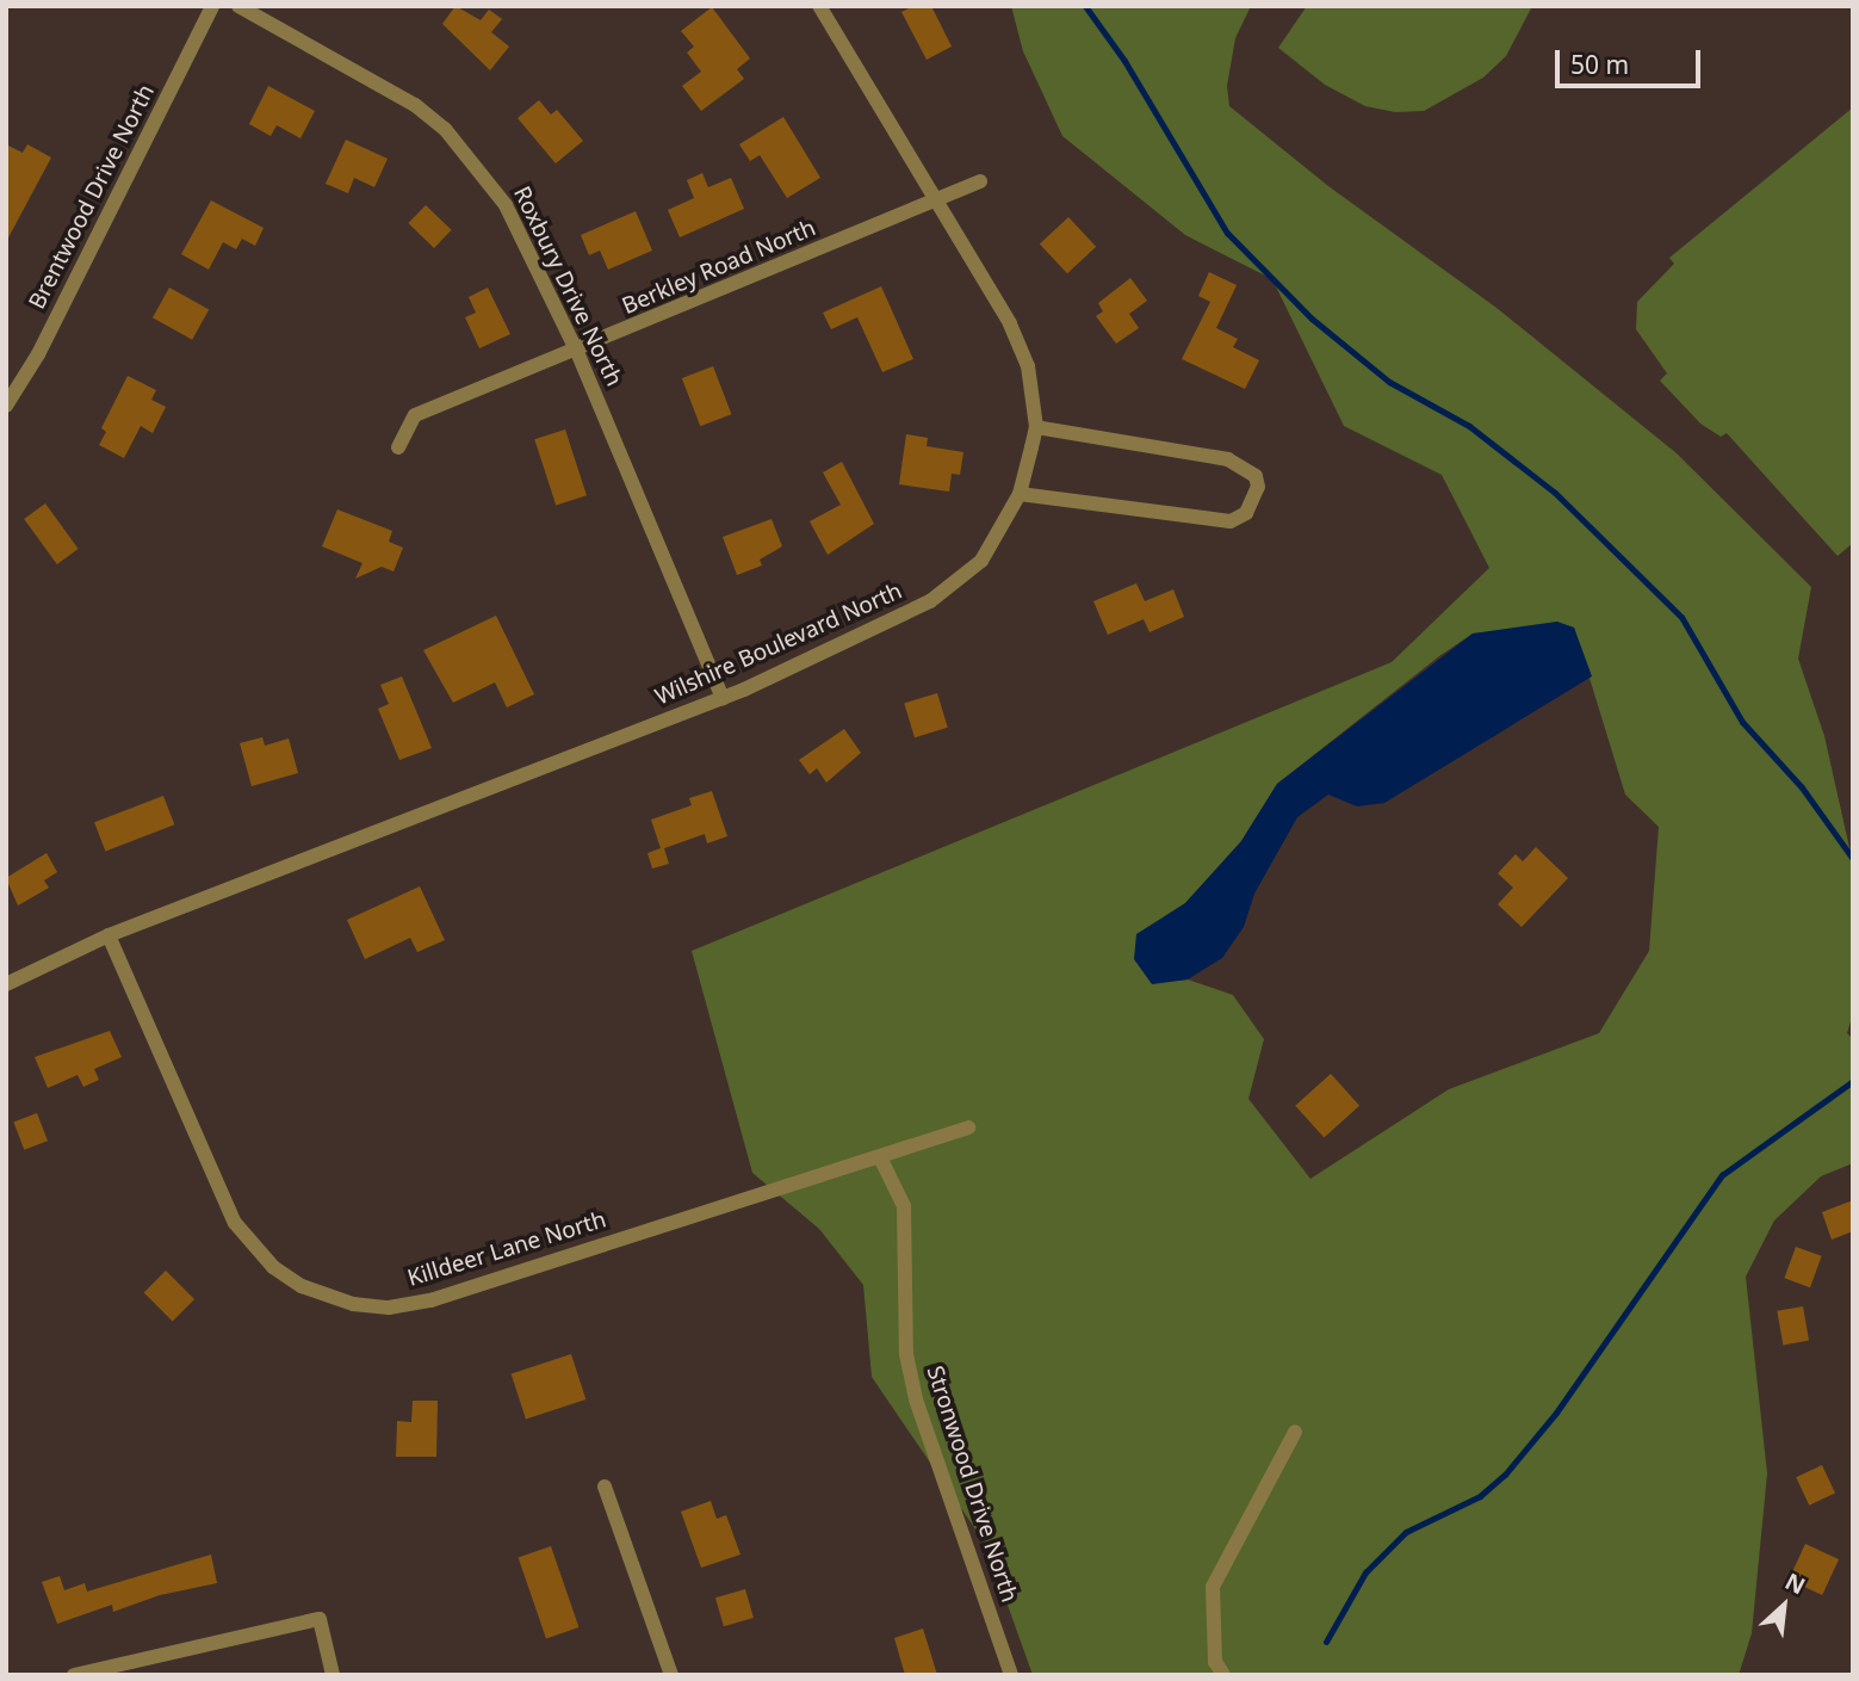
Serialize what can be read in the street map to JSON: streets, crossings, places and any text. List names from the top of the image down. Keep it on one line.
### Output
{"streets":{"street":["Brentwood Drive North","Berkley Road North","Roxbury Drive North","Wilshire Boulevard North","Killdeer Lane North","Stronwood Drive North"]},"crossings":[["Berkley Road North","Roxbury Drive North"],["Berkley Road North","Wilshire Boulevard North"],["Roxbury Drive North","Wilshire Boulevard North"],["Wilshire Boulevard North","Killdeer Lane North"],["Killdeer Lane North","Stronwood Drive North"]],"scale_bar":"50 m","north":"top right"}
